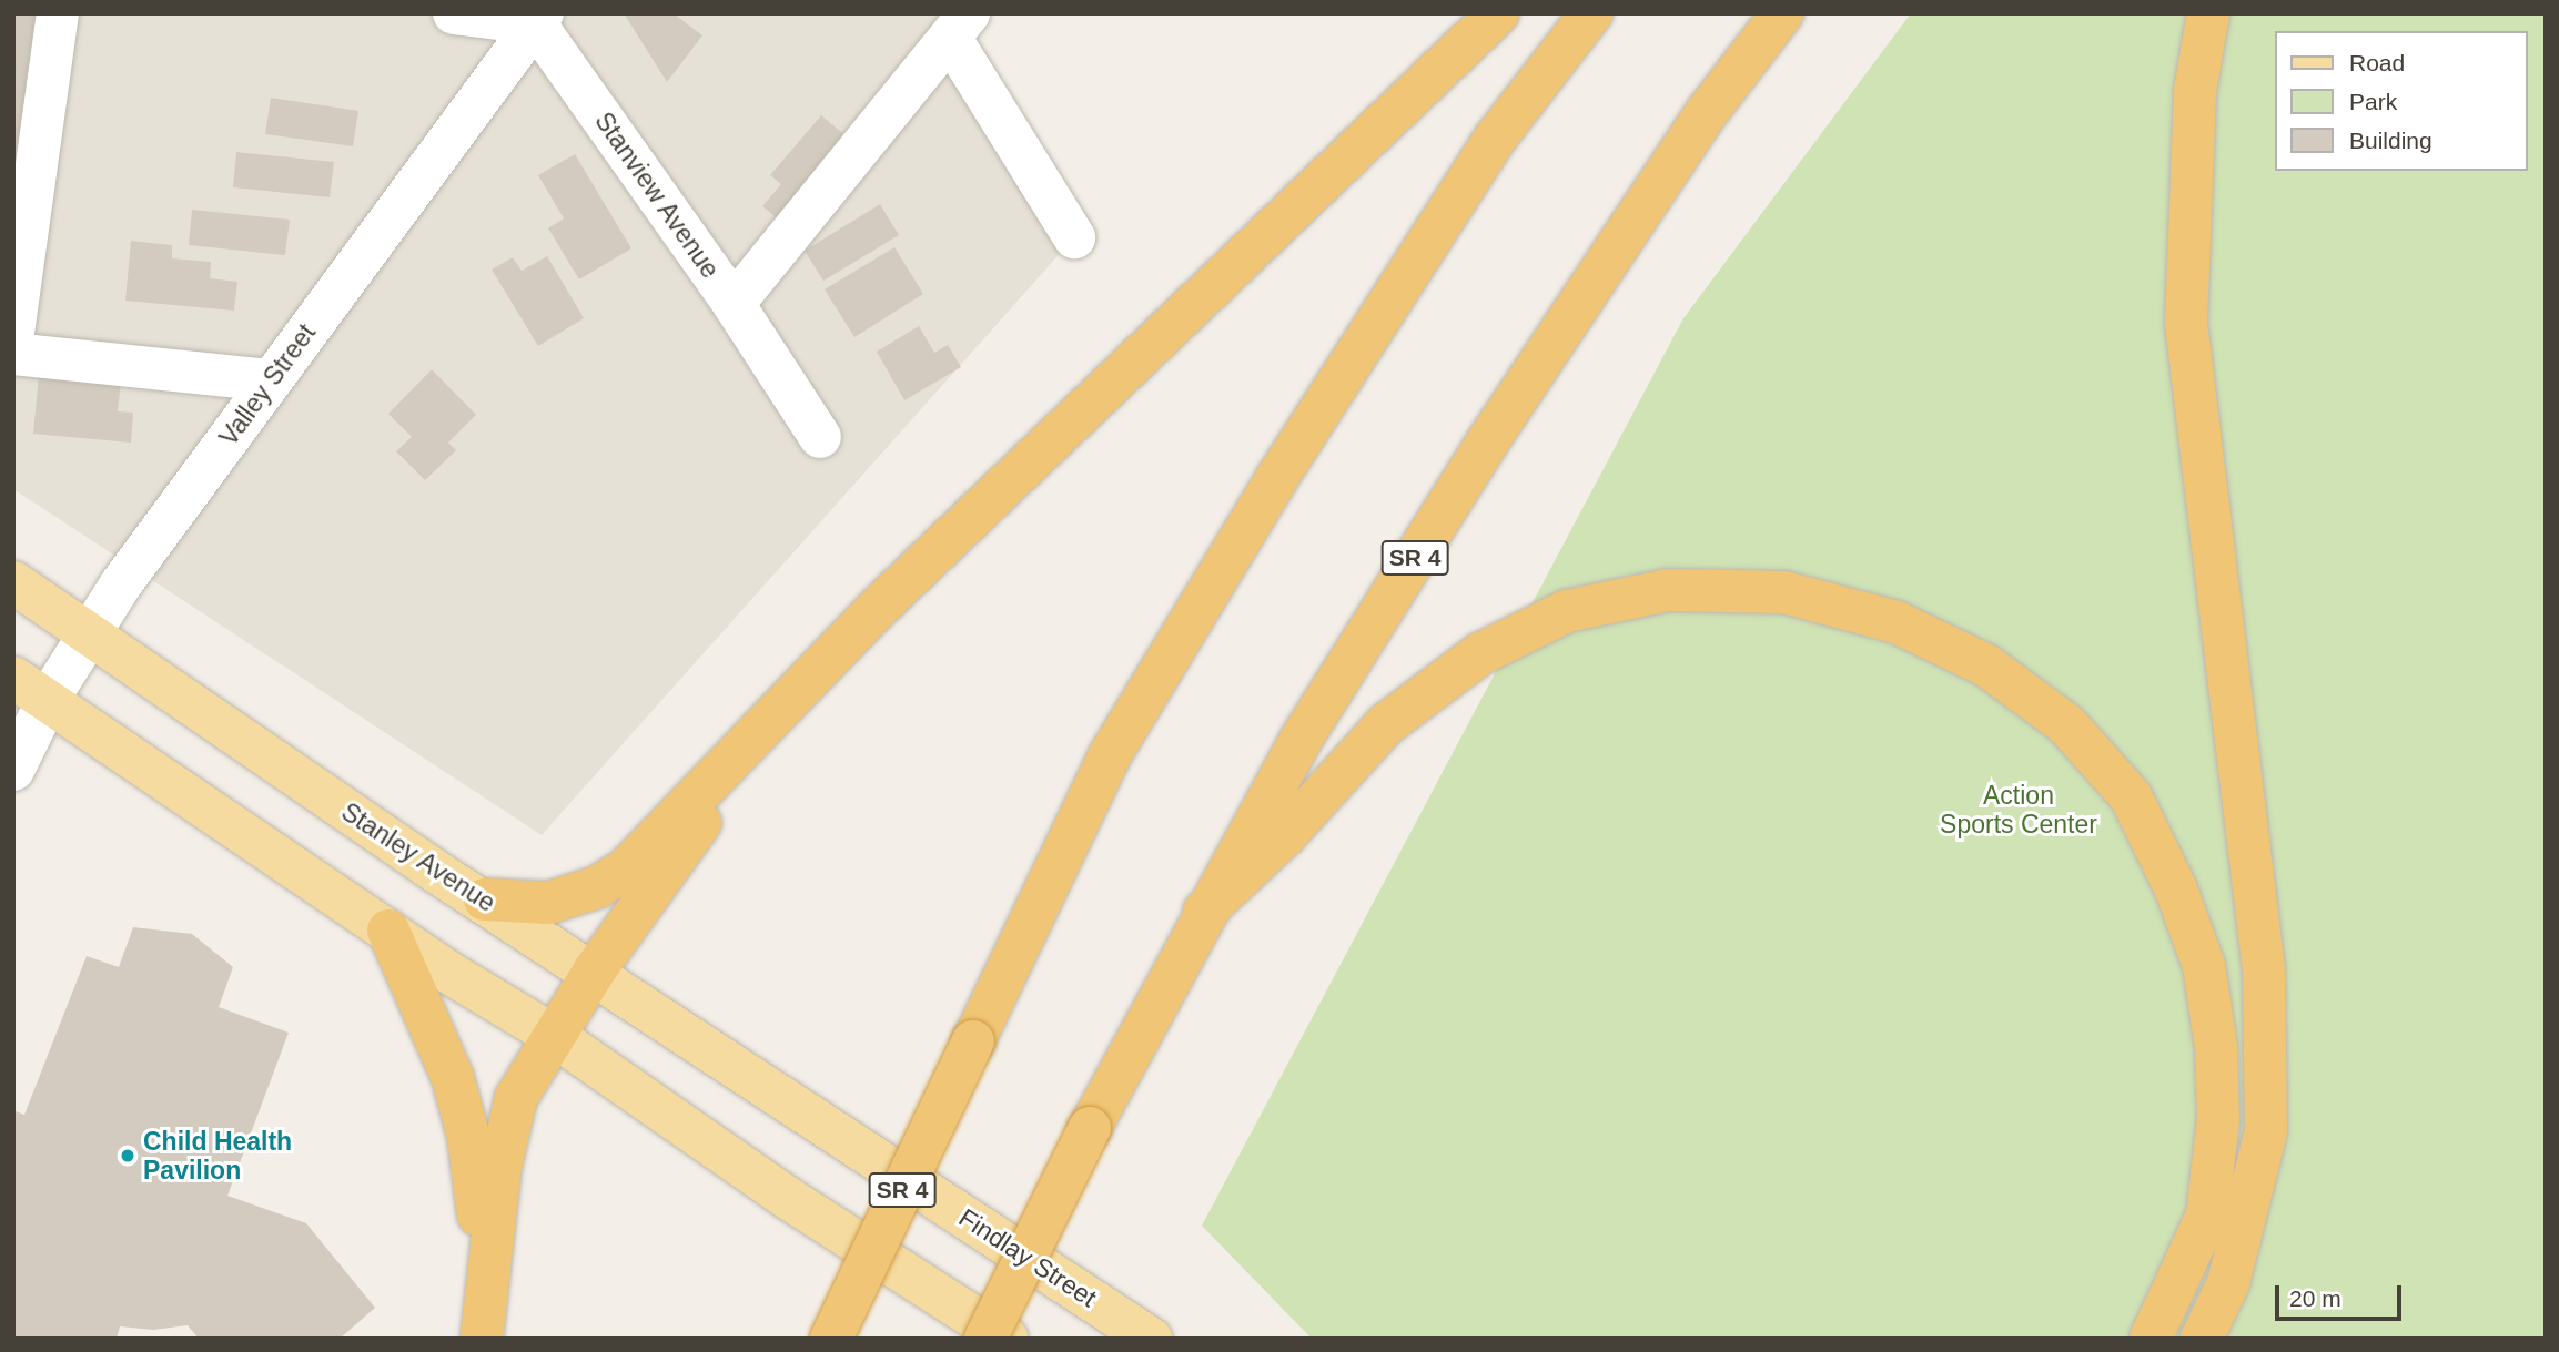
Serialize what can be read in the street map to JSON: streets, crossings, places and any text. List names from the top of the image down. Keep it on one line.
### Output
{"streets":{"highway":["SR 4"],"main road":["Stanley Avenue","Findlay Street"],"street":["Stanview Avenue","Valley Street"]},"crossings":[["Stanview Avenue","Valley Street"],["Valley Street","Stanley Avenue"],["Stanley Avenue","Findlay Street"]],"parks":["Action Sports Center"],"places":["Child Health Pavilion"],"legend":["Road","Park","Building"],"scale_bar":"20 m"}
